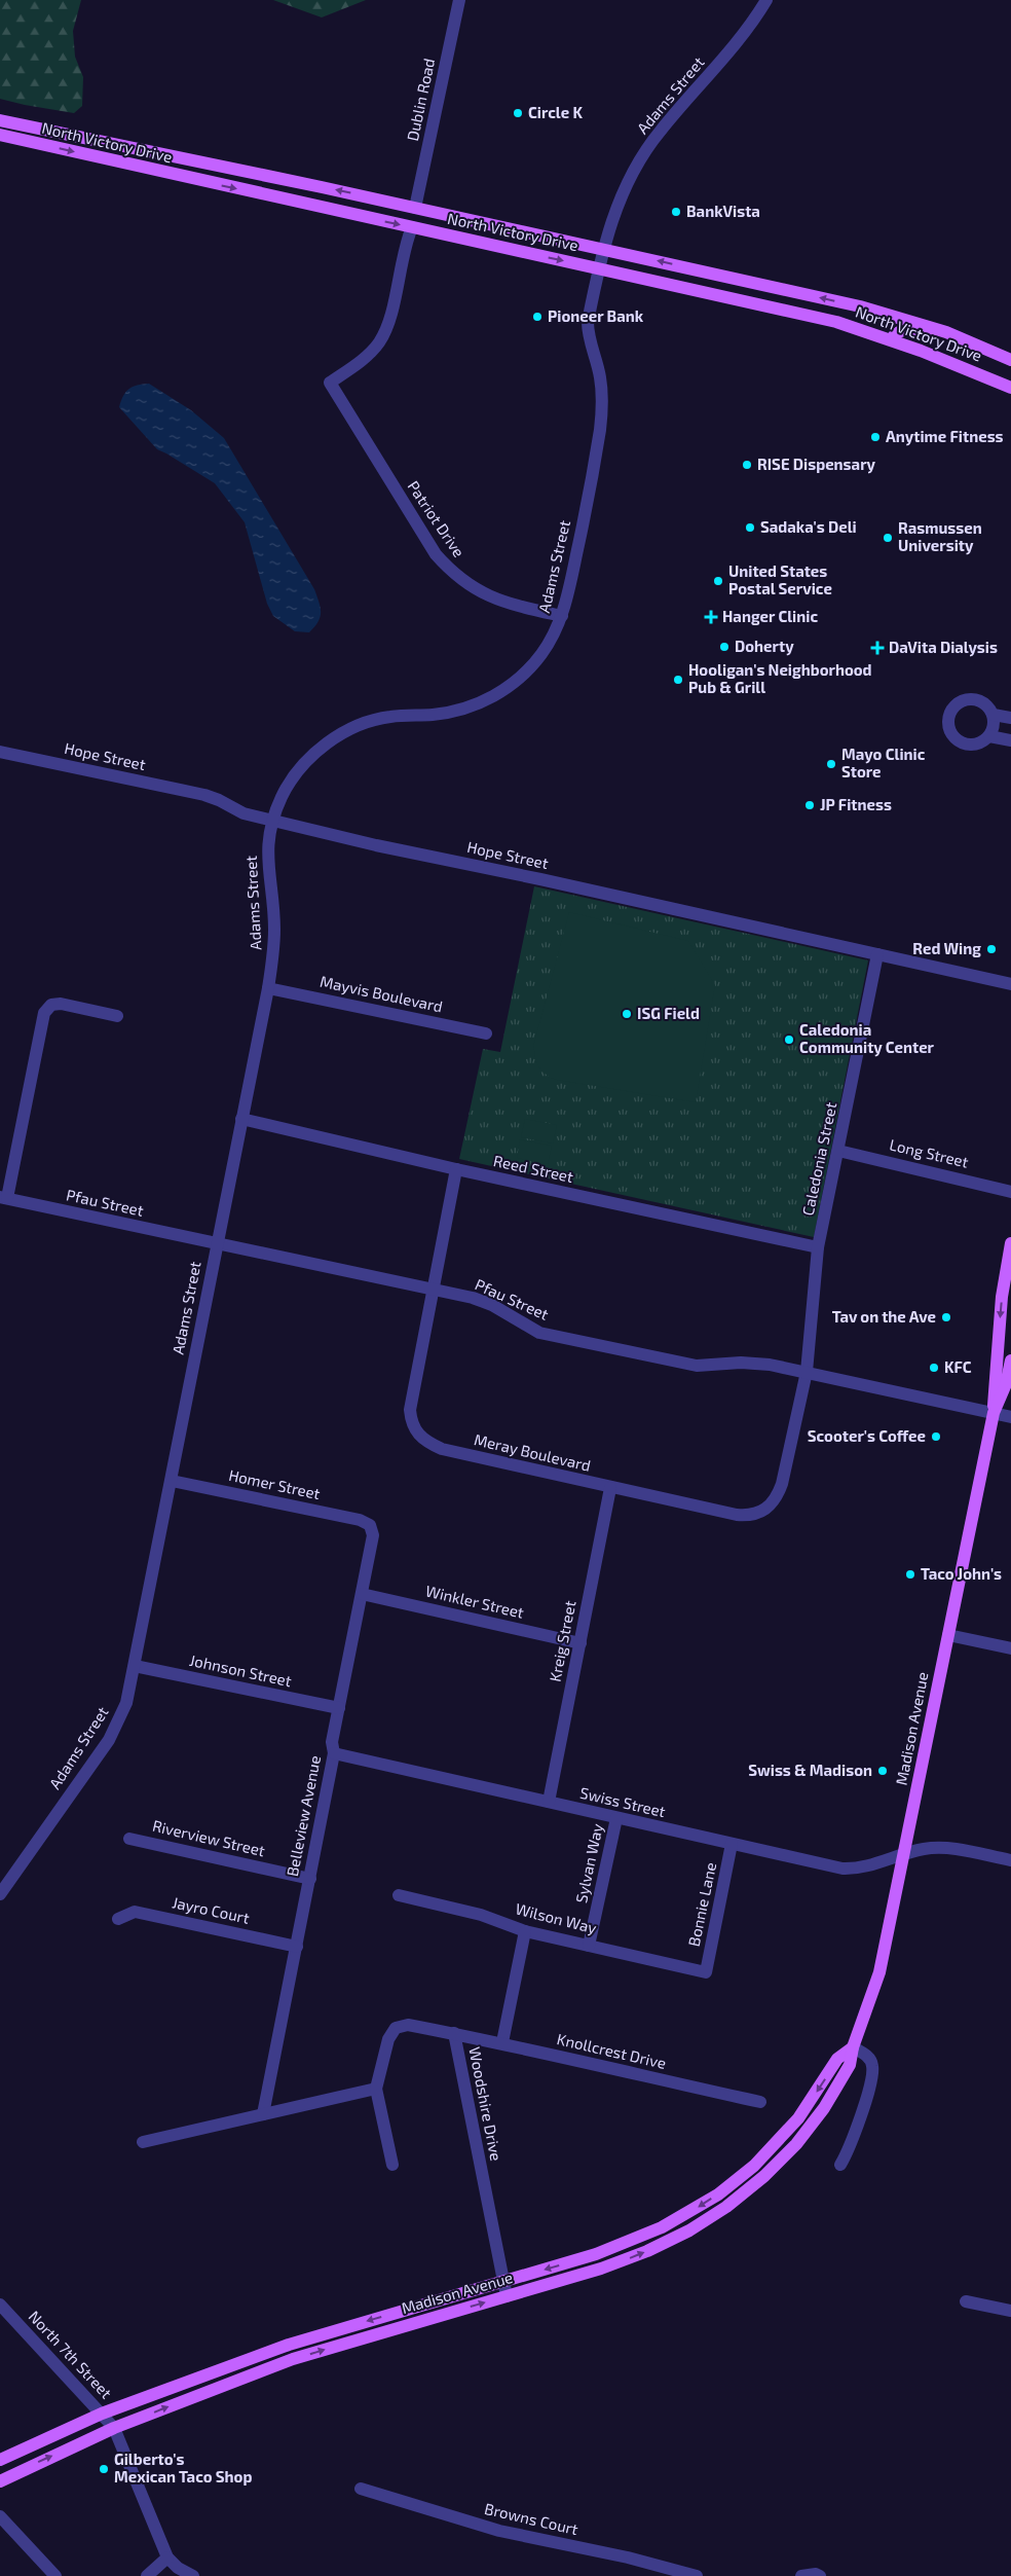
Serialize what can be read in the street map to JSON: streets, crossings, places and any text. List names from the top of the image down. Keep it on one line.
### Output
{"streets":{"main road":["North Victory Drive","Madison Avenue"],"street":["Adams Street","Dublin Road","Patriot Drive","Hope Street","Mayvis Boulevard","Long Street","Caledonia Street","Reed Street","Pfau Street","Meray Boulevard","Homer Street","Winkler Street","Kreig Street","Johnson Street","Swiss Street","Belleview Avenue","Riverview Street","Sylvan Way","Bonnie Lane","Jayro Court","Wilson Way","Knollcrest Drive","Woodshire Drive","North 7th Street","Browns Court"]},"crossings":[["Adams Street","North Victory Drive"],["Adams Street","Patriot Drive"],["Adams Street","Hope Street"],["Adams Street","Mayvis Boulevard"],["Adams Street","Reed Street"],["Adams Street","Pfau Street"],["Adams Street","Homer Street"],["Adams Street","Johnson Street"],["Dublin Road","North Victory Drive"],["North Victory Drive","Patriot Drive"],["Hope Street","Caledonia Street"],["Long Street","Caledonia Street"],["Caledonia Street","Reed Street"],["Caledonia Street","Pfau Street"],["Caledonia Street","Meray Boulevard"],["Reed Street","Meray Boulevard"],["Pfau Street","Meray Boulevard"],["Pfau Street","Madison Avenue"],["Meray Boulevard","Kreig Street"],["Homer Street","Belleview Avenue"],["Winkler Street","Kreig Street"],["Winkler Street","Belleview Avenue"],["Kreig Street","Swiss Street"],["Johnson Street","Belleview Avenue"],["Madison Avenue","Swiss Street"],["Madison Avenue","Woodshire Drive"],["Madison Avenue","North 7th Street"],["Swiss Street","Belleview Avenue"],["Swiss Street","Sylvan Way"],["Swiss Street","Bonnie Lane"],["Belleview Avenue","Riverview Street"],["Belleview Avenue","Jayro Court"],["Sylvan Way","Wilson Way"],["Bonnie Lane","Wilson Way"],["Knollcrest Drive","Woodshire Drive"]],"places":{"other":["Circle K","BankVista","Pioneer Bank","Anytime Fitness","RISE Dispensary","Sadaka's Deli","Rasmussen University","United States Postal Service","Doherty","Hooligan's Neighborhood Pub & Grill","Mayo Clinic Store","JP Fitness","Red Wing","ISG Field","Caledonia Community Center","Tav on the Ave","KFC","Scooter's Coffee","Taco John's","Swiss & Madison","Gilberto's Mexican Taco Shop"],"health":["Hanger Clinic","DaVita Dialysis"]}}
